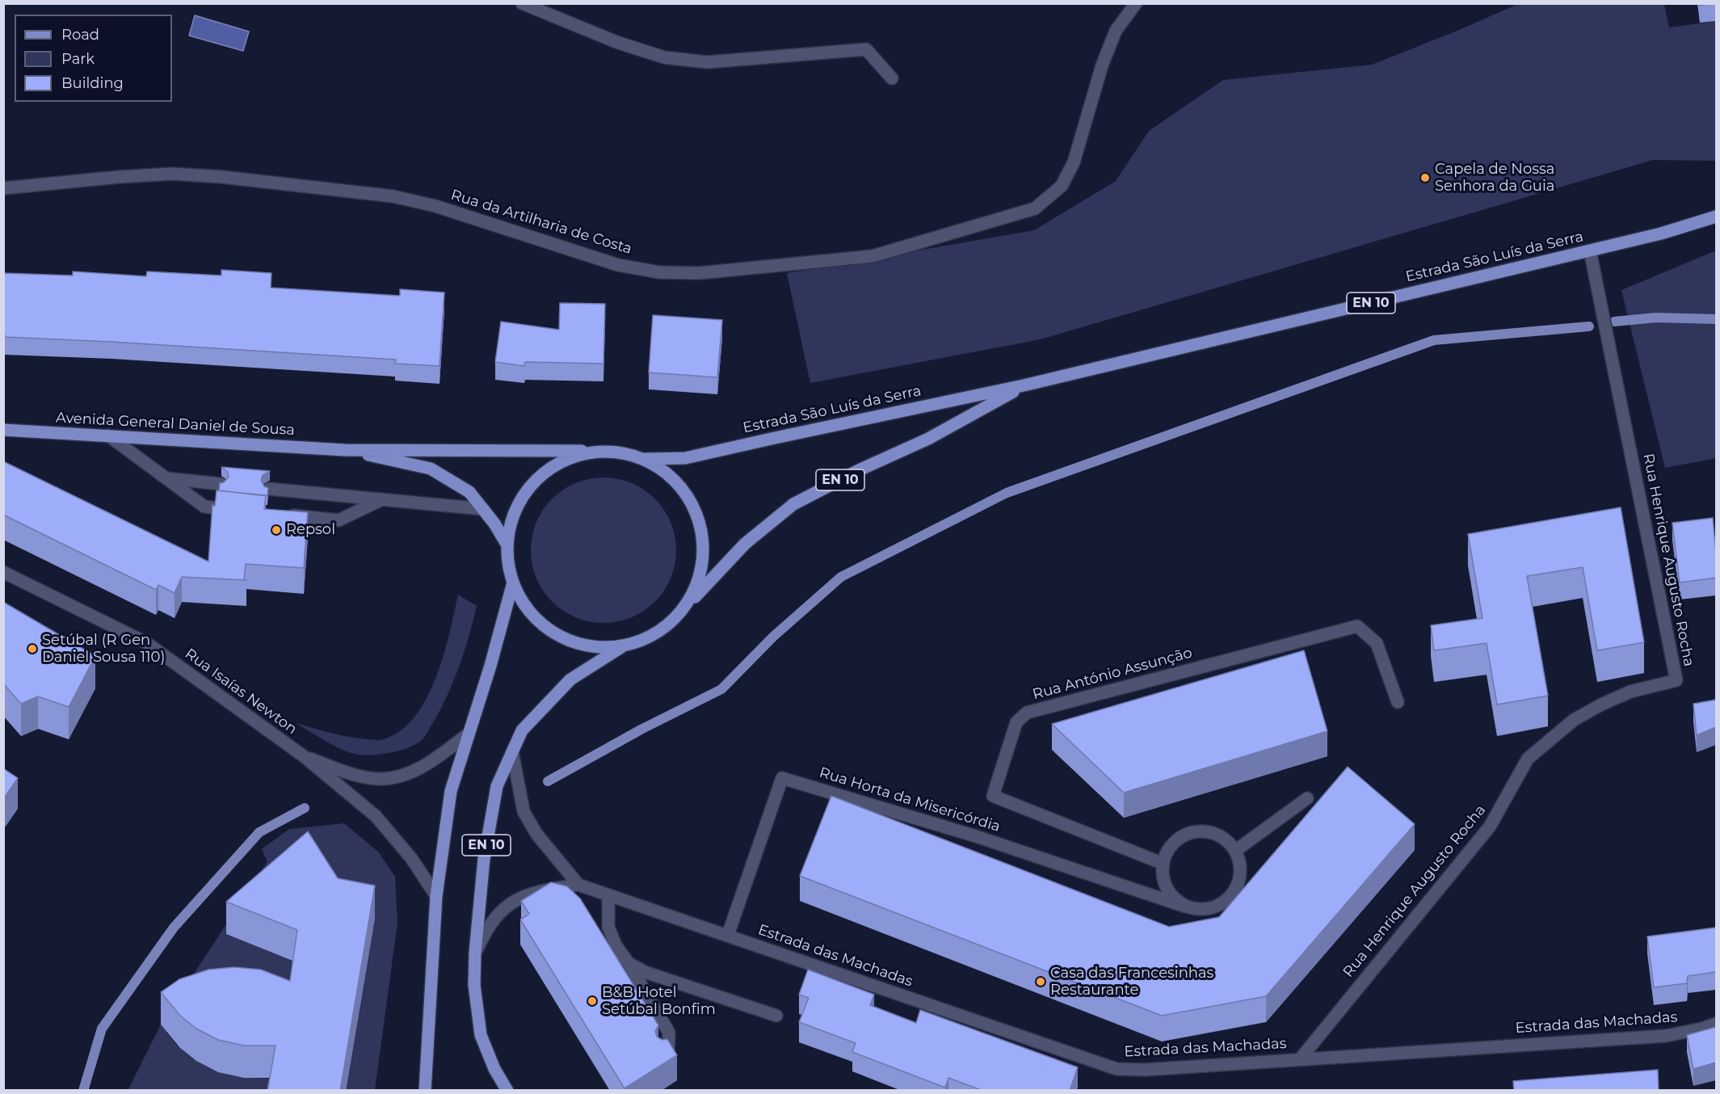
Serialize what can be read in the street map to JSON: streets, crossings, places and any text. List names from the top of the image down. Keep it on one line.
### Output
{"streets":{"main road":["Estrada São Luís da Serra","EN 10","Avenida General Daniel de Sousa"],"street":["Rua da Artilharia de Costa","Rua Henrique Augusto Rocha","Rua António Assunção","Rua Isaías Newton","Rua Horta da Misericórdia","Estrada das Machadas"]},"crossings":[["Estrada São Luís da Serra","EN 10"],["Estrada São Luís da Serra","Rua Henrique Augusto Rocha"],["EN 10","Rua Isaías Newton"],["EN 10","Estrada das Machadas"],["Rua Henrique Augusto Rocha","Estrada das Machadas"],["Rua António Assunção","Rua Horta da Misericórdia"],["Rua Horta da Misericórdia","Estrada das Machadas"]],"places":["Capela de Nossa Senhora da Guia","Repsol","Setúbal (R Gen Daniel Sousa 110)","Casa das Francesinhas Restaurante","B&B Hotel Setúbal Bonfim"],"legend":["Road","Park","Building"]}
